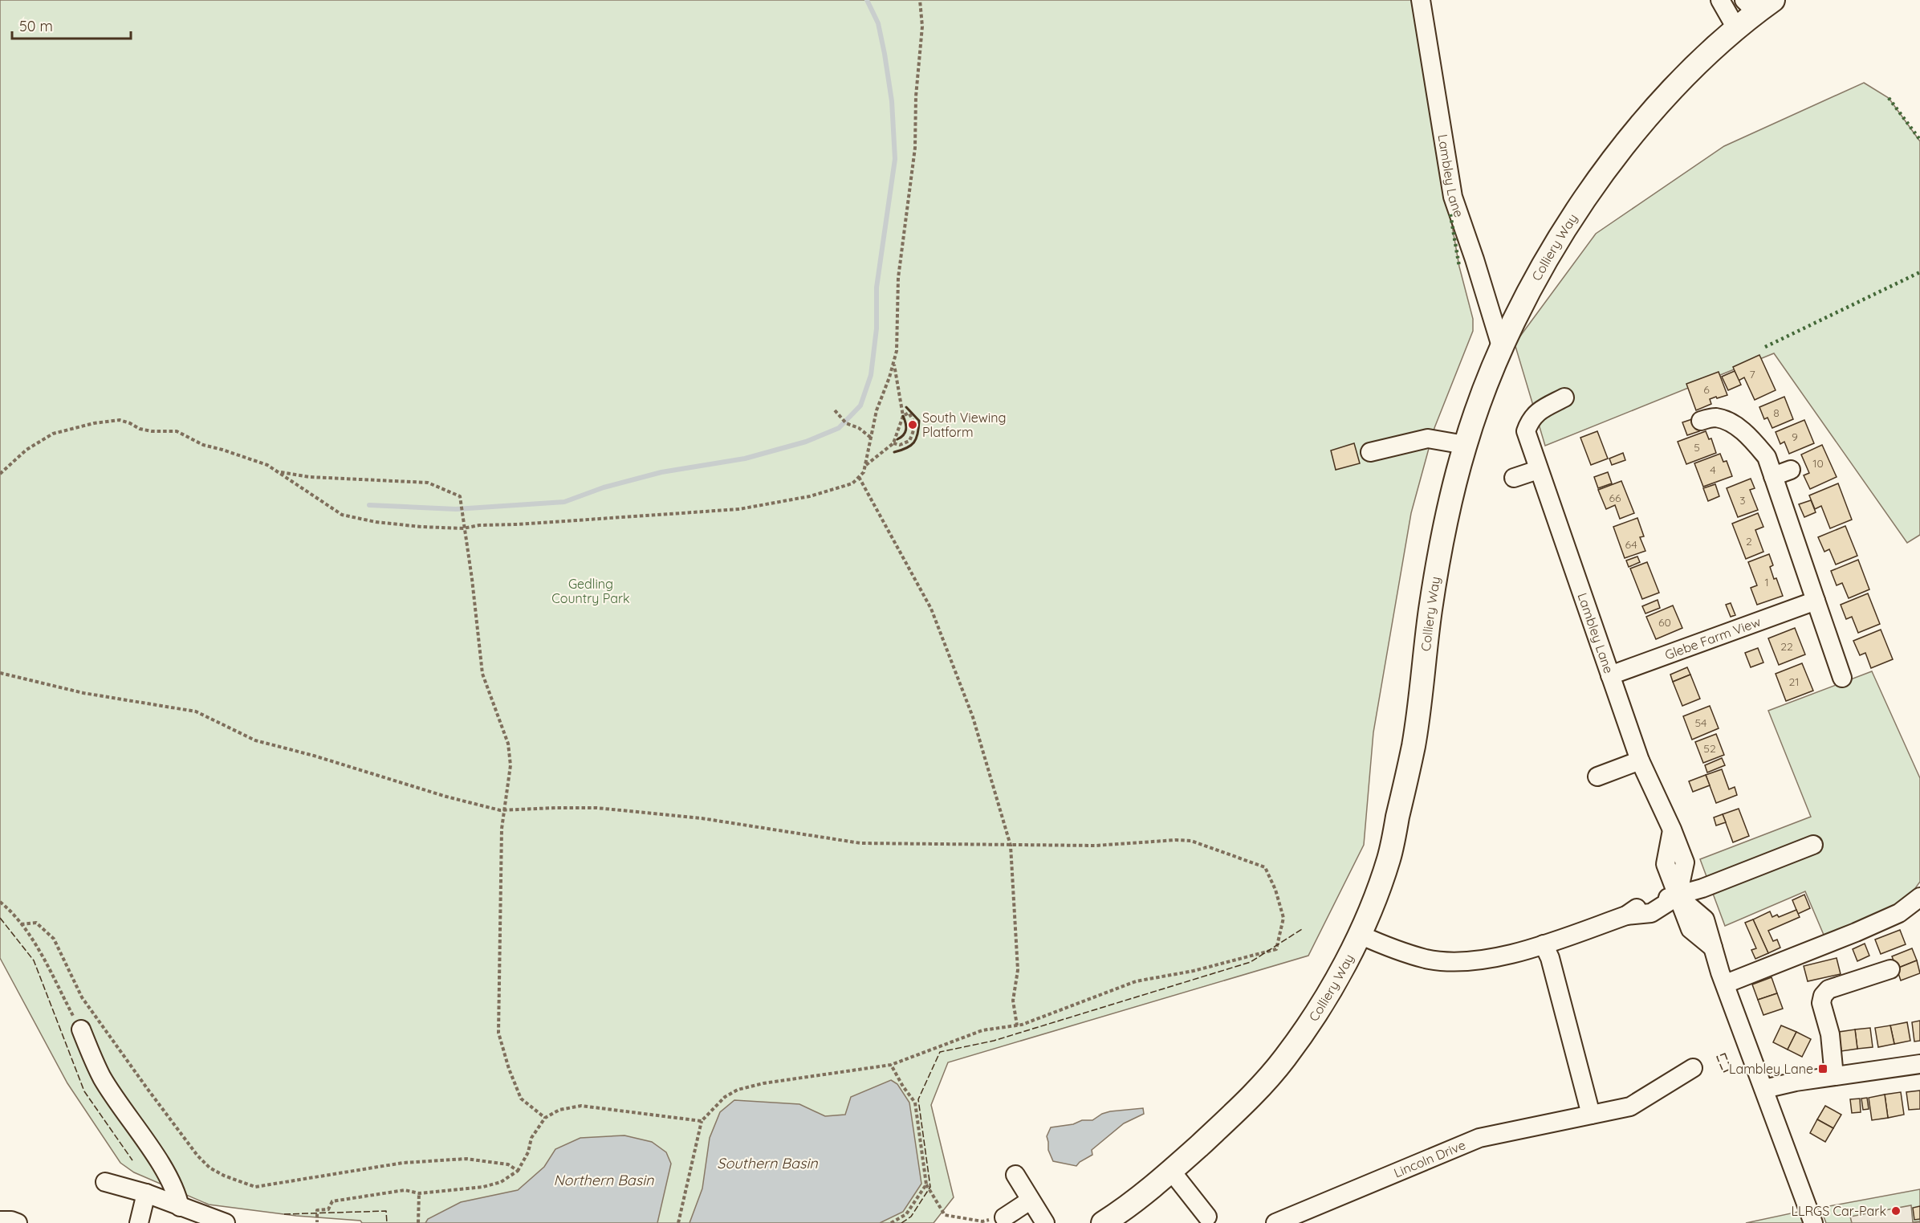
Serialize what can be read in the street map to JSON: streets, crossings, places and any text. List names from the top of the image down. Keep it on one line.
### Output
{"streets":{"main road":["Colliery Way"],"street":["Lambley Lane","Glebe Farm View","Lincoln Drive"]},"crossings":[["Lambley Lane","Colliery Way"],["Lambley Lane","Glebe Farm View"]],"water":["Southern Basin","Northern Basin"],"parks":["Gedling Country Park"],"places":{"other":["South Viewing Platform","LLRGS Car-Park"],"transit":["Lambley Lane"]},"house_numbers":["7","6","8","9","5","10","4","66","3","2","64","1","60","22","21","54","52"],"scale_bar":"50 m"}
